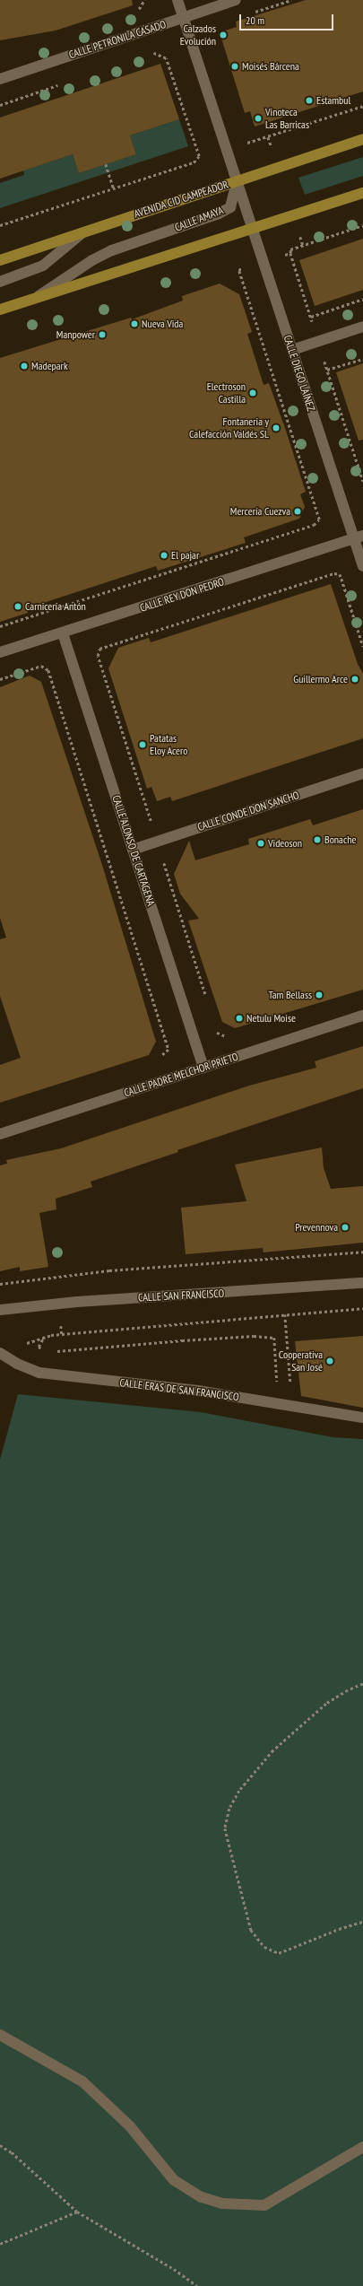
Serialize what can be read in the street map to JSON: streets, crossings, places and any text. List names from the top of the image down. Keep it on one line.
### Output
{"streets":{"main road":["AVENIDA CID CAMPEADOR"],"street":["CALLE PETRONILA CASADO","CALLE AMAYA","CALLE DIEGO LAÍNEZ","CALLE REY DON PEDRO","CALLE CONDE DON SANCHO","CALLE ALONSO DE CARTAGENA","CALLE PADRE MELCHOR PRIETO","CALLE SAN FRANCISCO","CALLE ERAS DE SAN FRANCISCO"]},"crossings":[["AVENIDA CID CAMPEADOR","CALLE AMAYA"],["AVENIDA CID CAMPEADOR","CALLE DIEGO LAÍNEZ"],["CALLE AMAYA","CALLE DIEGO LAÍNEZ"],["CALLE DIEGO LAÍNEZ","CALLE REY DON PEDRO"],["CALLE REY DON PEDRO","CALLE ALONSO DE CARTAGENA"],["CALLE CONDE DON SANCHO","CALLE ALONSO DE CARTAGENA"],["CALLE ALONSO DE CARTAGENA","CALLE PADRE MELCHOR PRIETO"]],"places":["Calzados Evolución","Moisés Bárcena","Estambul","Vinoteca Las Barricas","Nueva Vida","Manpower","Madepark","Electroson Castilla","Fontaneria y Calefacción Valdés SL","Mercería Cuezva","El pajar","Carnicería Antón","Guillermo Arce","Patatas Eloy Acero","Bonache","Videoson","Tam Bellass","Netulu Moise","Prevennova","Cooperativa San José"],"scale_bar":"20 m"}
